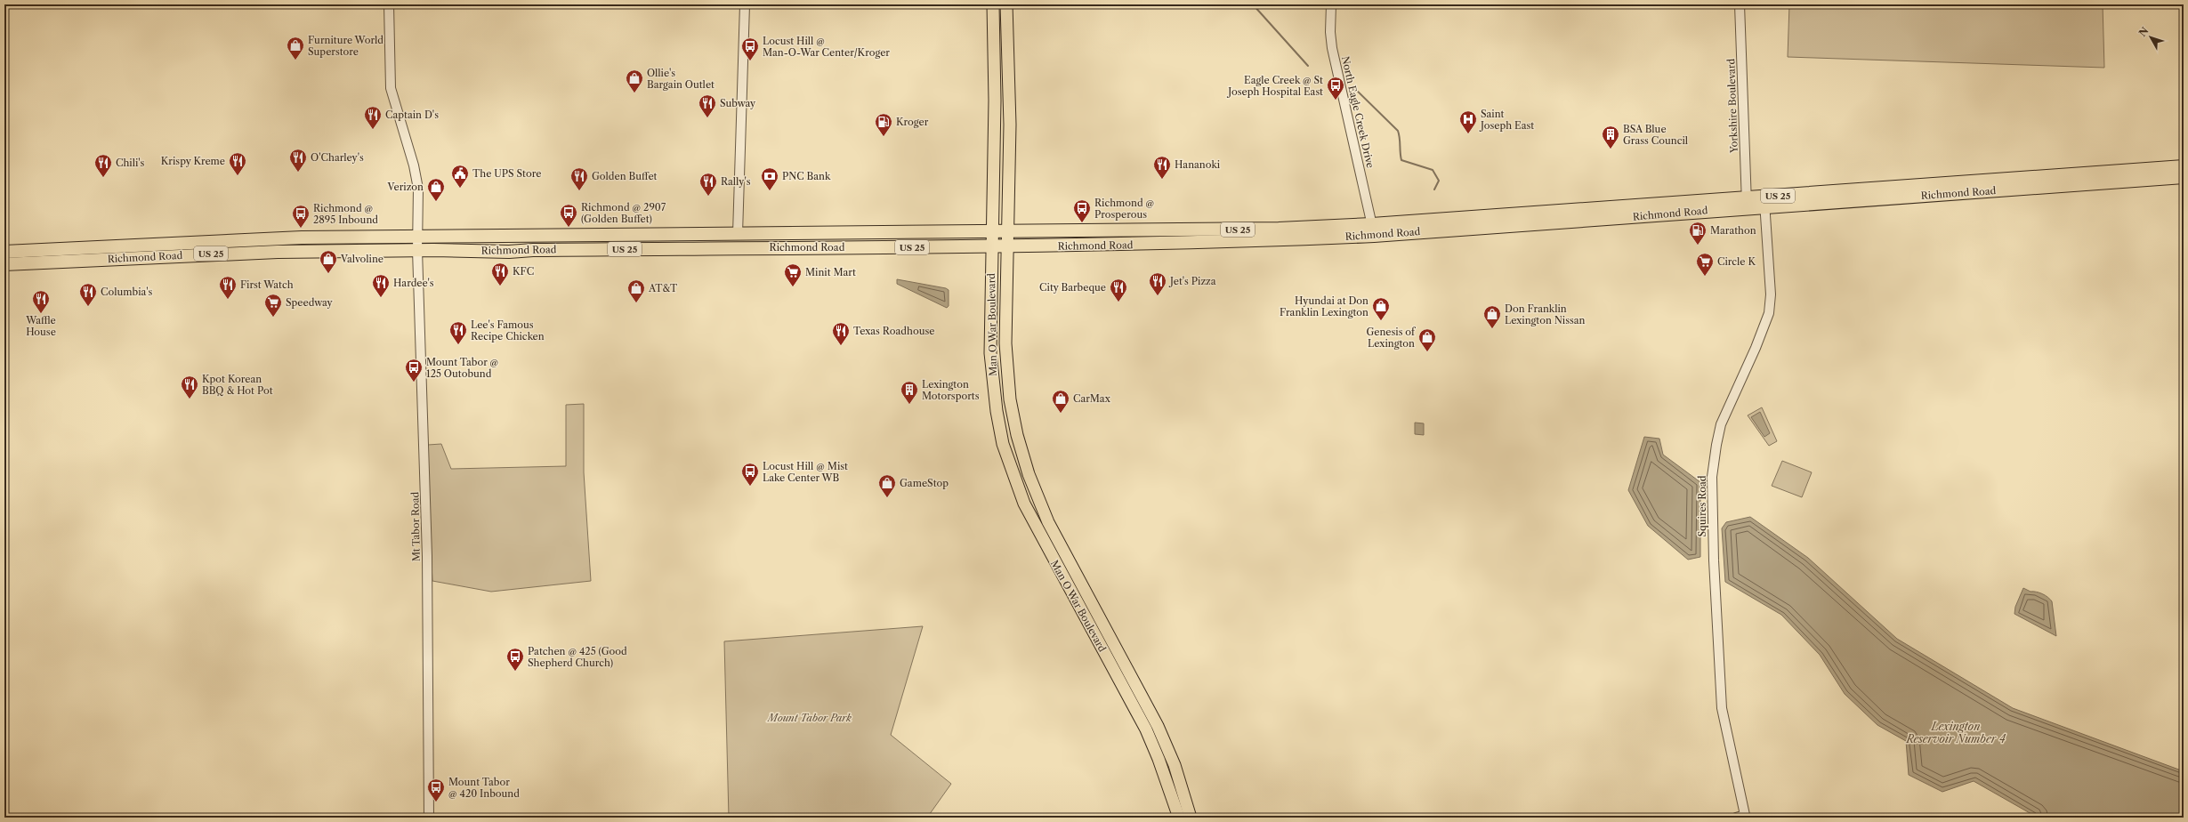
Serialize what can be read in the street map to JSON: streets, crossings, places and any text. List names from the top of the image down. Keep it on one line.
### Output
{"streets":{"highway":["Richmond Road","US 25"],"main road":["Man O War Boulevard"],"street":["Yorkshire Boulevard","North Eagle Creek Drive","Squires Road","Mt Tabor Road"]},"crossings":[["Yorkshire Boulevard","Richmond Road"],["North Eagle Creek Drive","Richmond Road"],["Richmond Road","Man O War Boulevard"],["Richmond Road","Squires Road"],["Richmond Road","Mt Tabor Road"]],"water":["Lexington Reservoir Number 4"],"parks":["Mount Tabor Park"],"places":{"shop":["Furniture World Superstore","Ollie's Bargain Outlet","Verizon","Valvoline","AT&T","Hyundai at Don Franklin Lexington","Don Franklin Lexington Nissan","Genesis of Lexington","CarMax","GameStop"],"bus stop":["Locust Hill @ Man-O-War Center/Kroger","Eagle Creek @ St Joseph Hospital East","Richmond @ Prosperous","Richmond @ 2907 (Golden Buffet)","Richmond @ 2895 Inbound","Mount Tabor @ 125 Outobund","Locust Hill @ Mist Lake Center WB","Patchen @ 425 (Good Shepherd Church)","Mount Tabor @ 420 Inbound"],"restaurant":["Subway","Captain D's","O'Charley's","Krispy Kreme","Chili's","Hananoki","Golden Buffet","Rally's","KFC","Jet's Pizza","Hardee's","First Watch","City Barbeque","Columbia's","Waffle House","Lee's Famous Recipe Chicken","Texas Roadhouse","Kpot Korean BBQ & Hot Pot"],"hospital":["Saint Joseph East"],"fuel station":["Kroger","Marathon"],"building":["BSA Blue Grass Council","Lexington Motorsports"],"public building":["The UPS Store"],"bank":["PNC Bank"],"supermarket":["Circle K","Minit Mart","Speedway"]},"north":"top left"}
